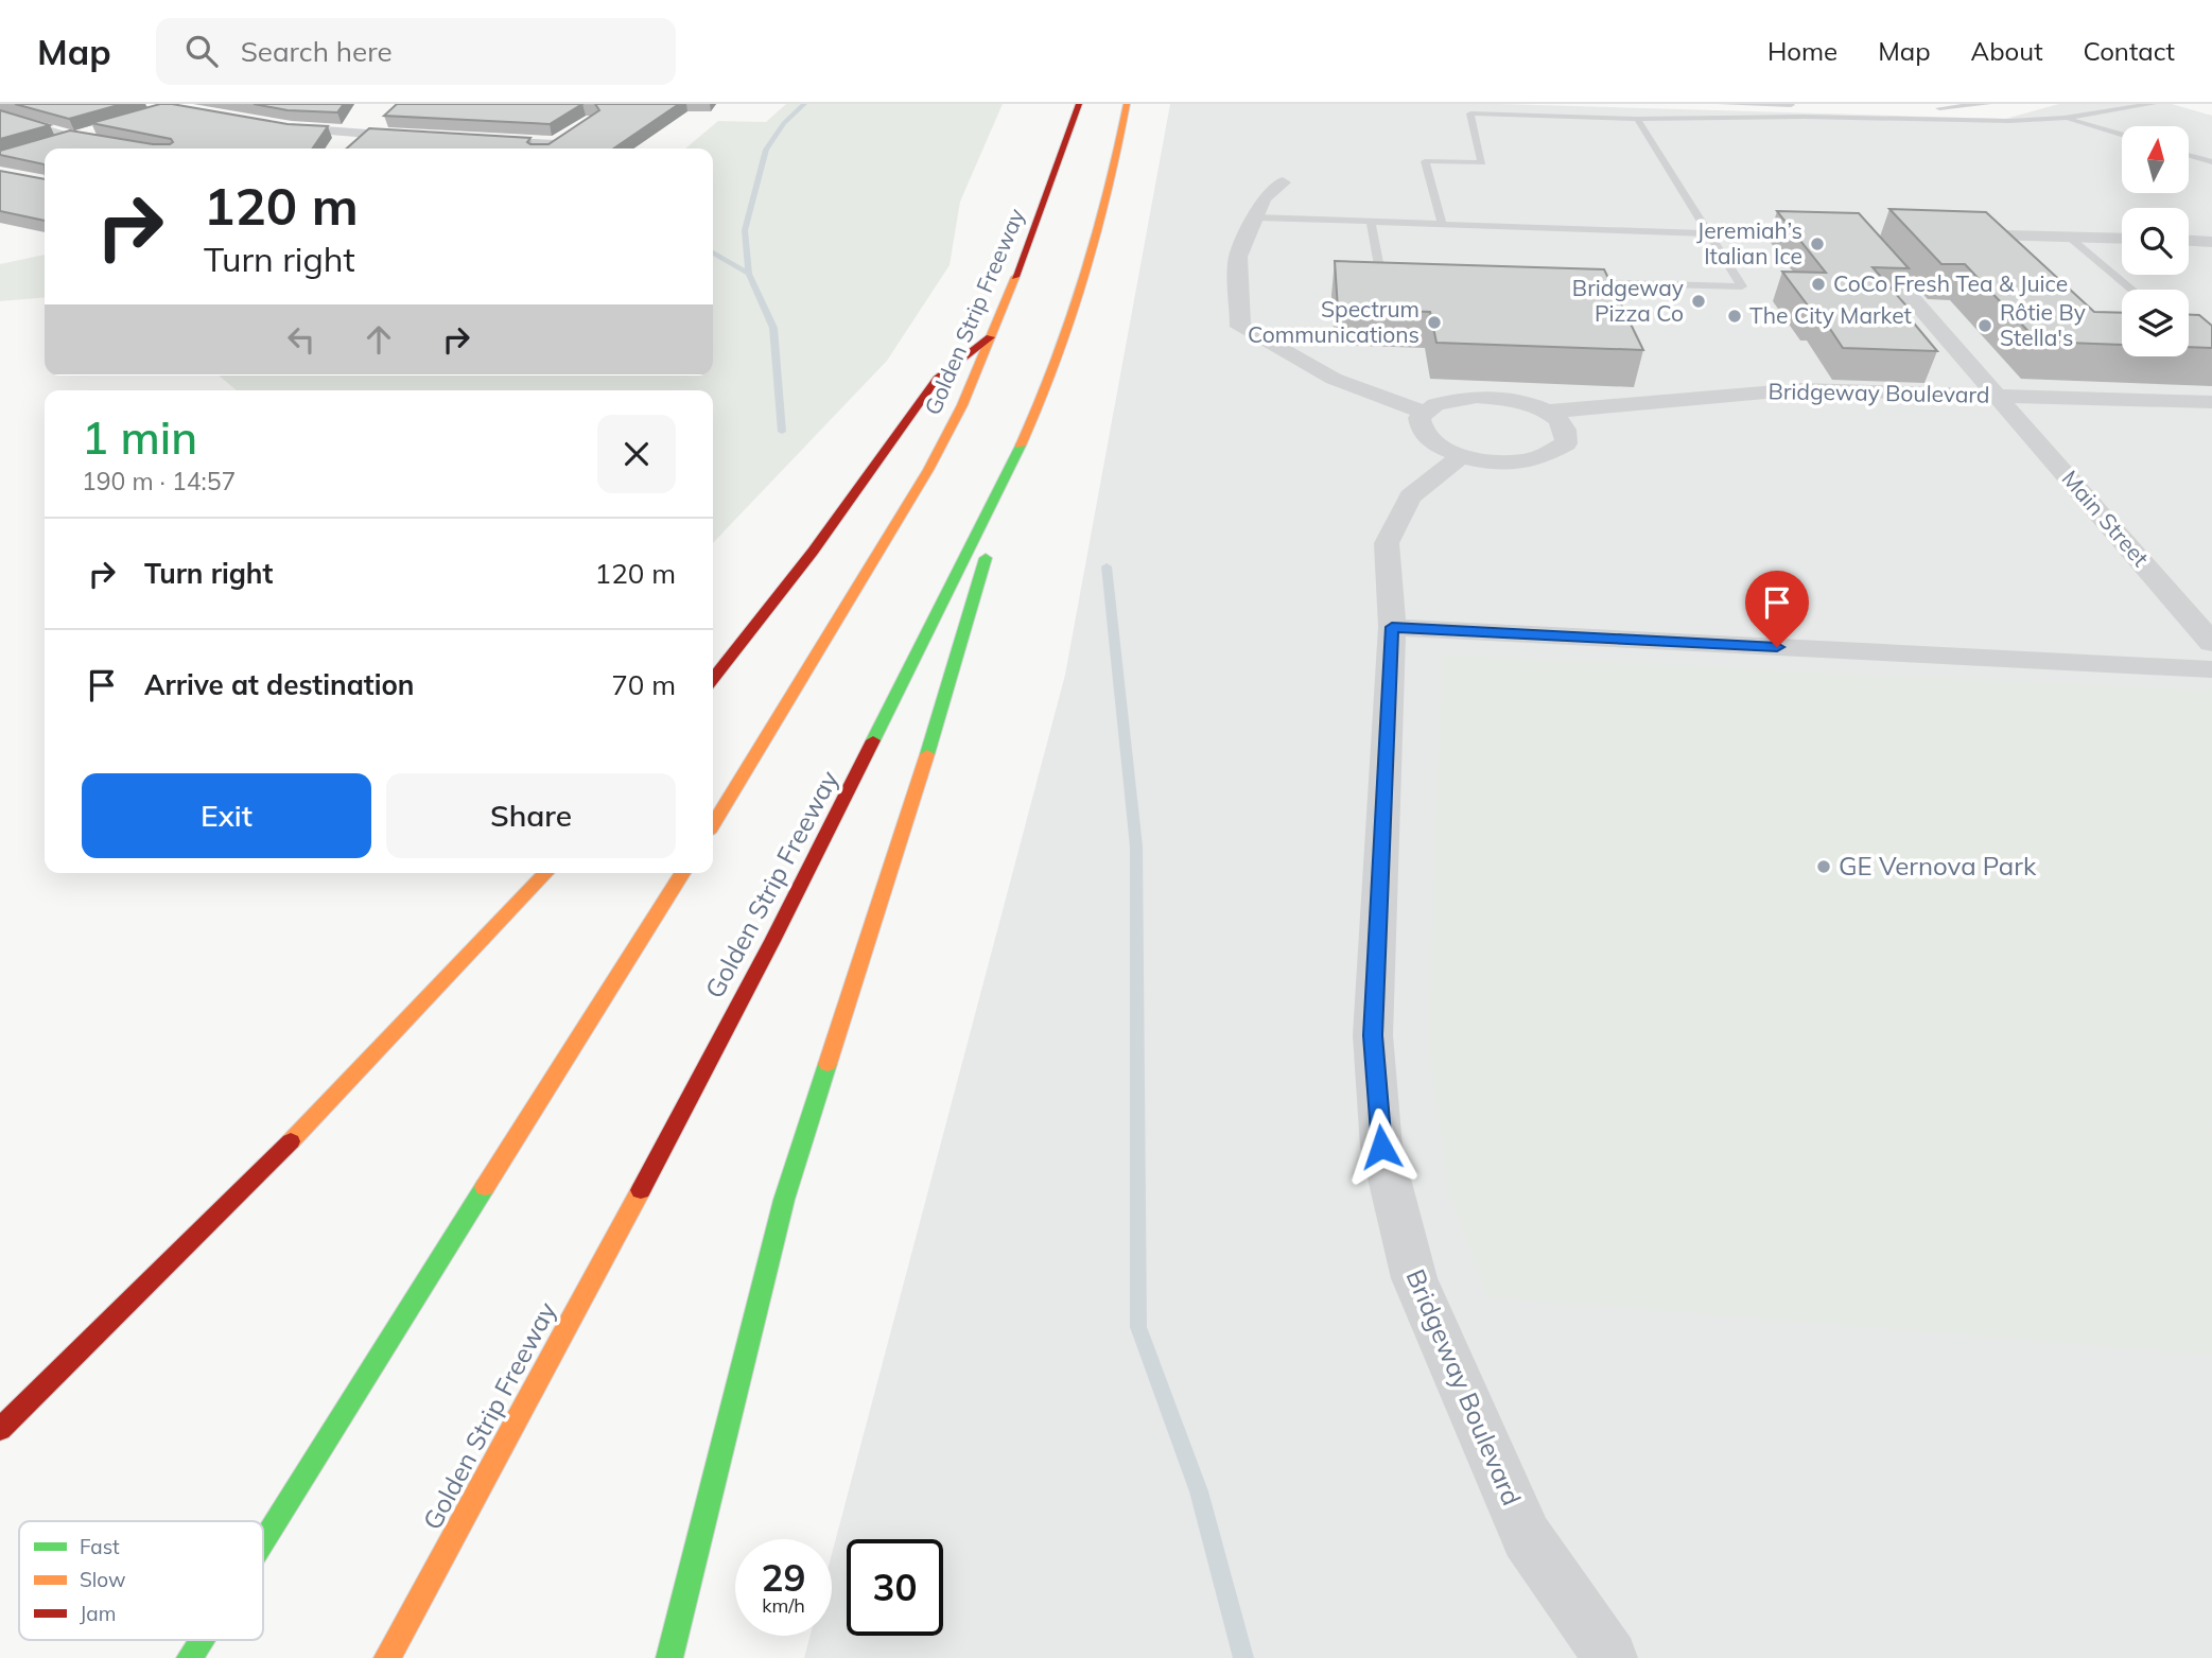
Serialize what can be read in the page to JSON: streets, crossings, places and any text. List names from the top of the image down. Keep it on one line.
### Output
{"streets":{"highway":["Golden Strip Freeway"],"street":["Bridgeway Boulevard","Main Street"]},"crossings":[["Bridgeway Boulevard","Main Street"]],"places":["Jeremiah’s Italian Ice","CoCo Fresh Tea & Juice","Bridgeway Pizza Co","The City Market","Spectrum Communications","Rôtie By Stella's","GE Vernova Park"],"legend":["Fast","Slow","Jam"],"north":"top","page":{"header":"Map","search":"Search here","nav":["Home","Map","About","Contact"],"turn":["120 m","Turn right"],"heading":["1 min","190 m · 14:57"],"list":[{"name":"Turn right","value":"120 m"},{"name":"Arrive at destination","value":"70 m"}],"buttons":["Exit","Share"],"speed":"29 km/h","limit":"30"}}
